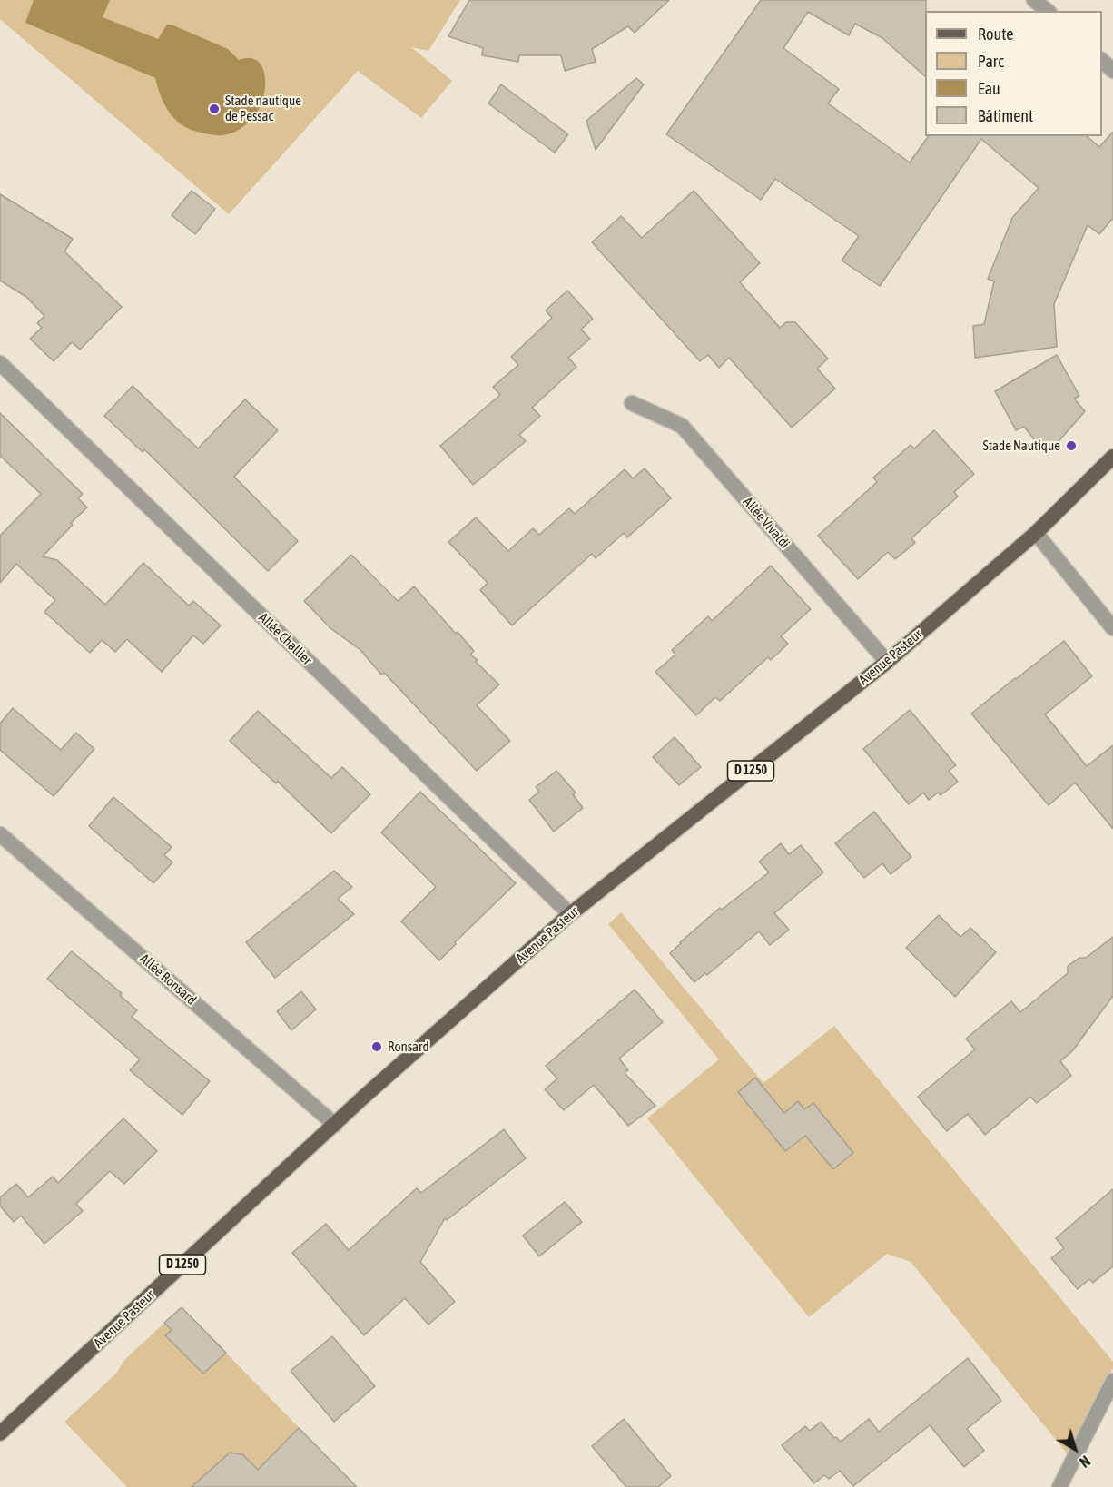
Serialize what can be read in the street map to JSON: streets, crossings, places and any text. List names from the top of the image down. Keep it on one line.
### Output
{"streets":{"main road":["Avenue Pasteur","D 1250"],"street":["Allée Vivaldi","Allée Challier","Allée Ronsard"]},"crossings":[["Allée Vivaldi","Avenue Pasteur"],["Allée Challier","Avenue Pasteur"],["Avenue Pasteur","Allée Ronsard"]],"places":["Stade nautique de Pessac","Stade Nautique","Ronsard"],"legend":["Route","Parc","Eau","Bâtiment"],"north":"bottom right"}
